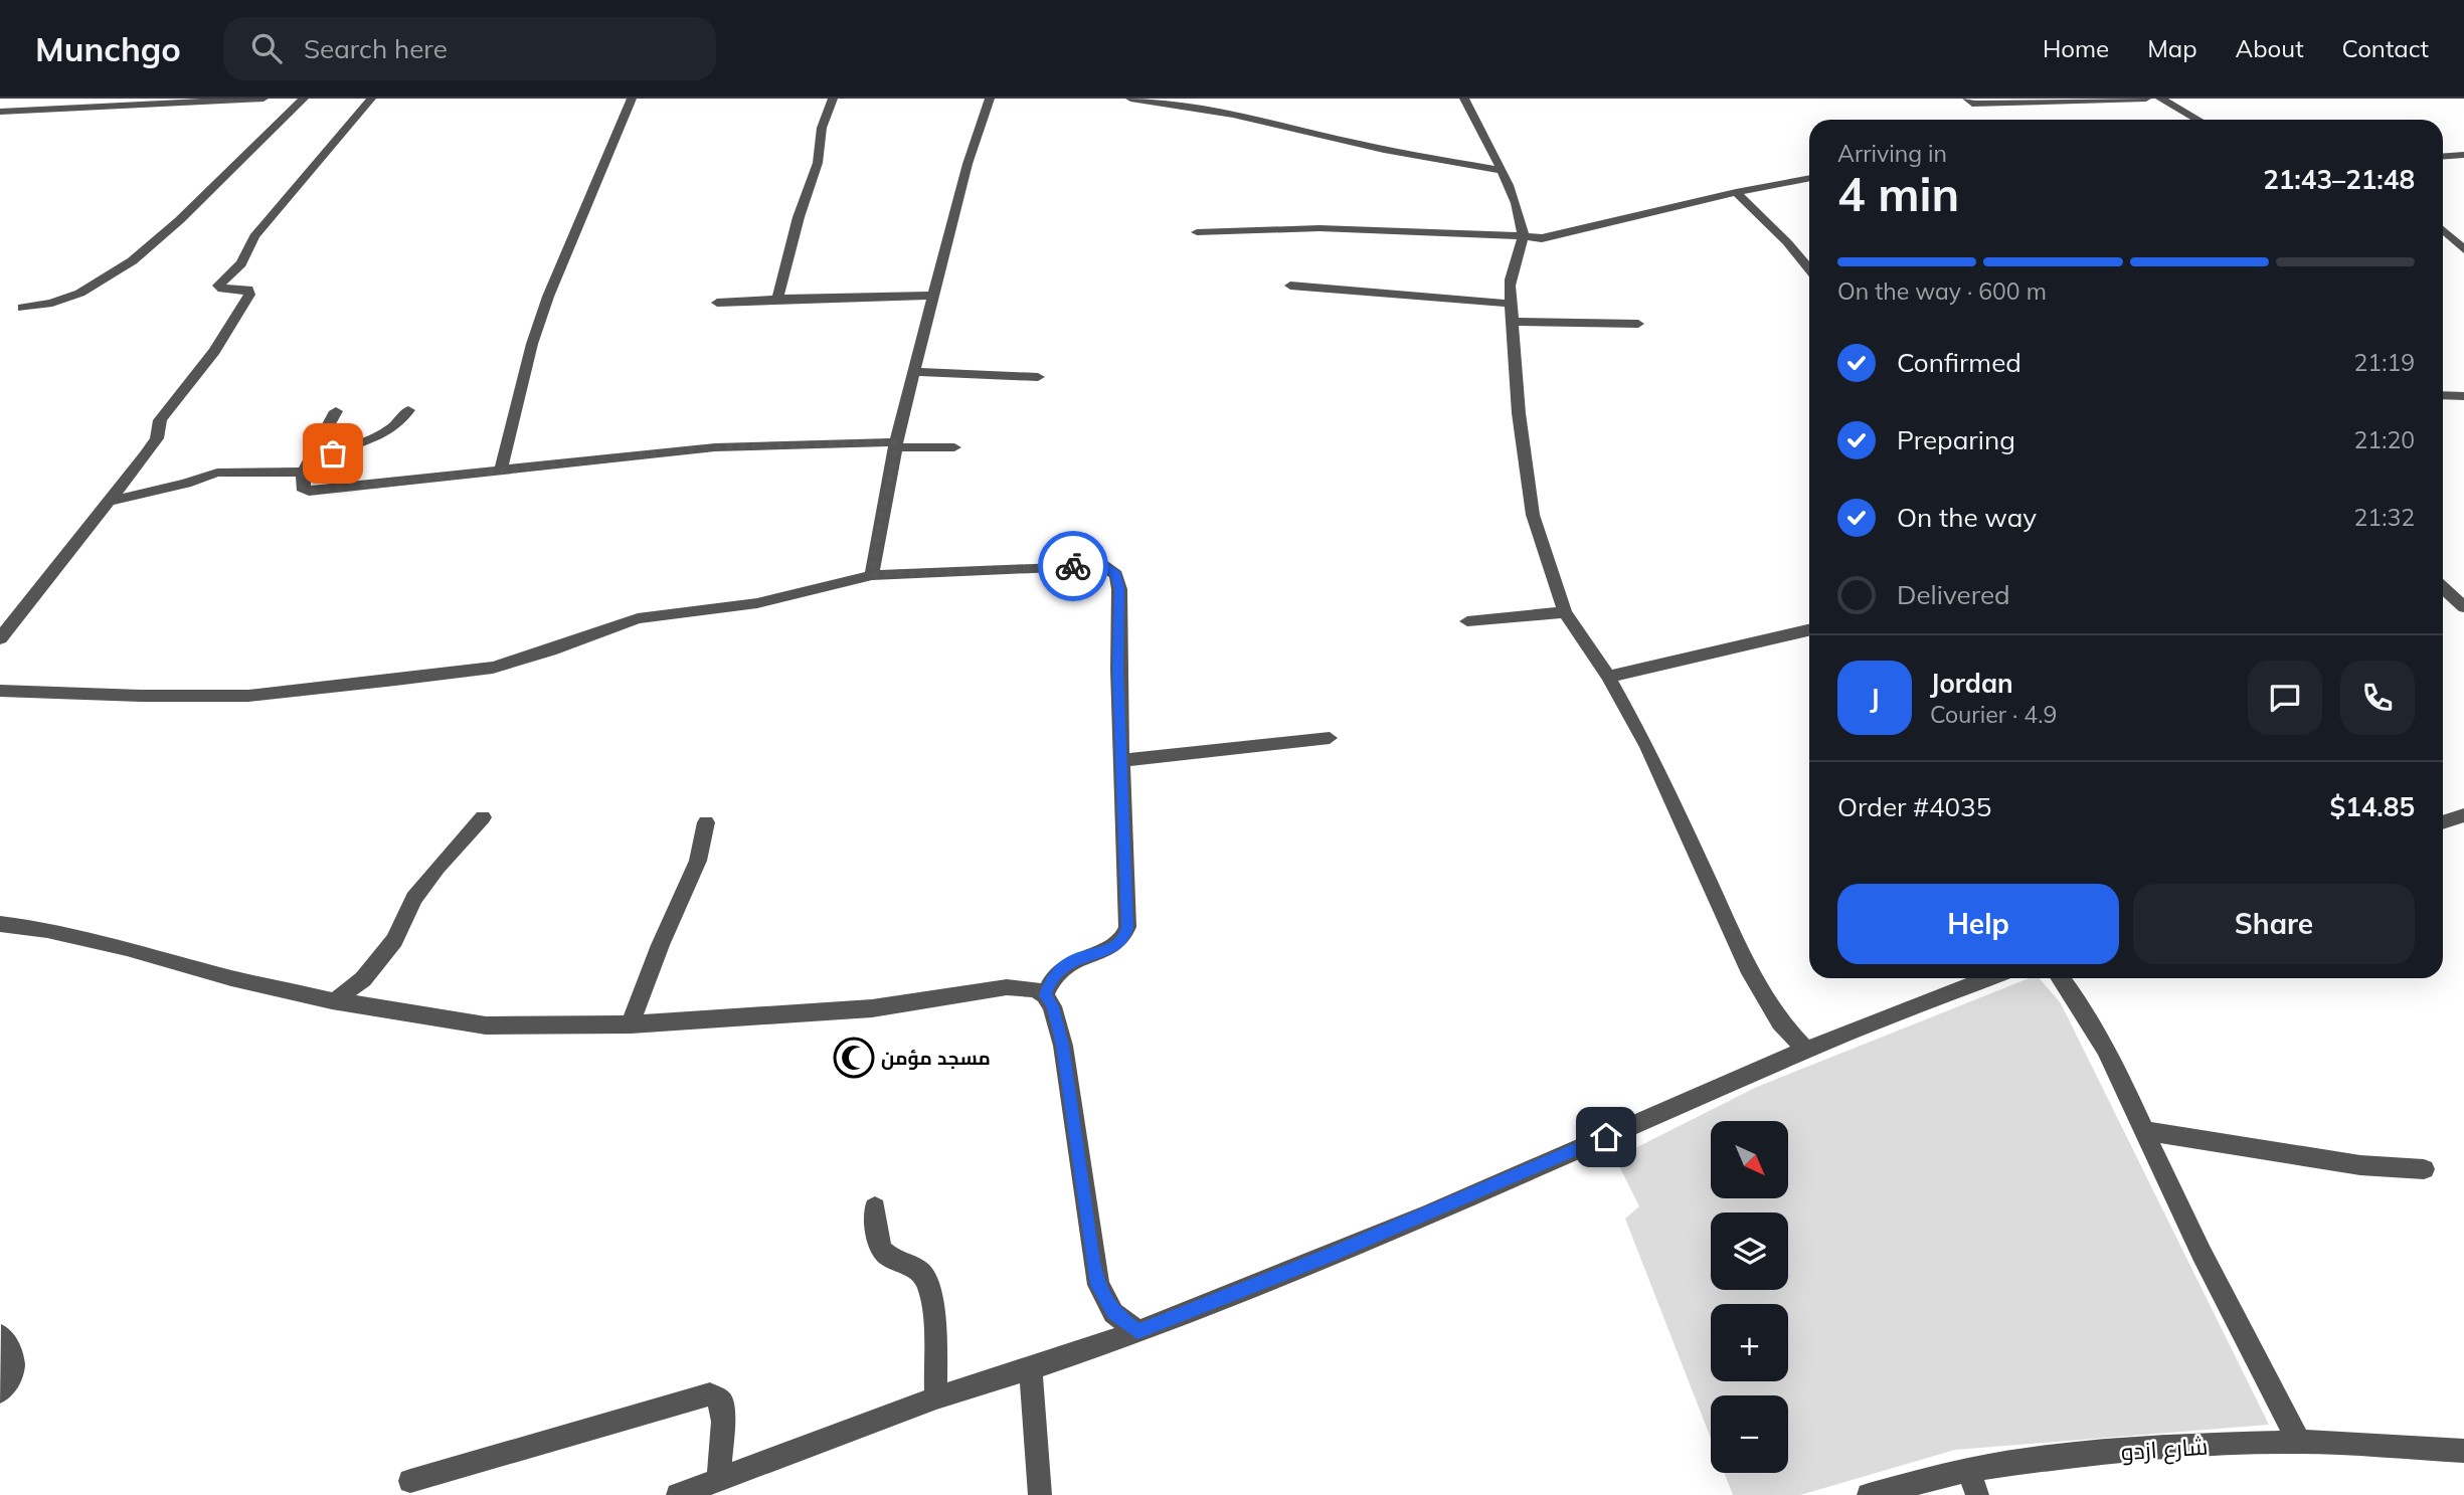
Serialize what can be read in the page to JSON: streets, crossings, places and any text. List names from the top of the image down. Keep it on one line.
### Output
{"streets":{"street":["شارع ازدو"]},"places":{"mosque":["مسجد مؤمن"]},"north":"bottom right","page":{"header":"Munchgo","search":"Search here","nav":["Home","Map","About","Contact"],"heading":["4 min","Arriving in","21:43–21:48"],"panel":["Jordan","Courier · 4.9","Order #4035","$14.85"],"bar":"On the way · 600 m","list":[["Confirmed","21:19"],["Preparing","21:20"],["On the way","21:32"],"Delivered"],"round":"J","buttons":["Help","Share"],"map_buttons":["+","−"]}}
